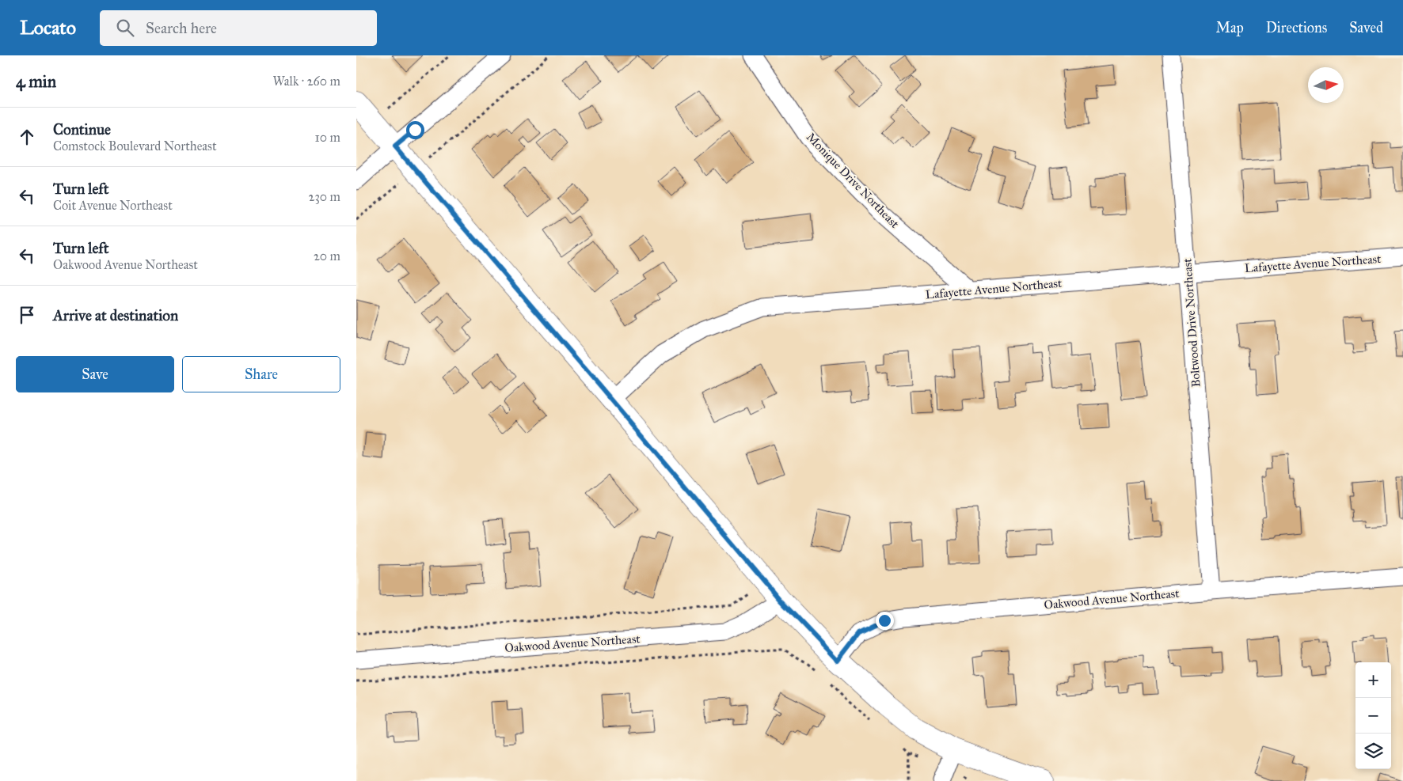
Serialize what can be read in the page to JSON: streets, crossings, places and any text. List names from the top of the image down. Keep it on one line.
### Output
{"streets":{"street":["Monique Drive Northeast","Lafayette Avenue Northeast","Boltwood Drive Northeast","Oakwood Avenue Northeast"]},"crossings":[["Monique Drive Northeast","Lafayette Avenue Northeast"],["Lafayette Avenue Northeast","Boltwood Drive Northeast"],["Boltwood Drive Northeast","Oakwood Avenue Northeast"]],"north":"right","page":{"header":"Locato","search":"Search here","nav":["Map","Directions","Saved"],"heading":["4 min","Walk · 260 m"],"list":[["Continue","Comstock Boulevard Northeast","10 m"],["Turn left","Coit Avenue Northeast","230 m"],["Turn left","Oakwood Avenue Northeast","20 m"],"Arrive at destination"],"buttons":["Save","Share"],"map_buttons":["+","−"]}}
